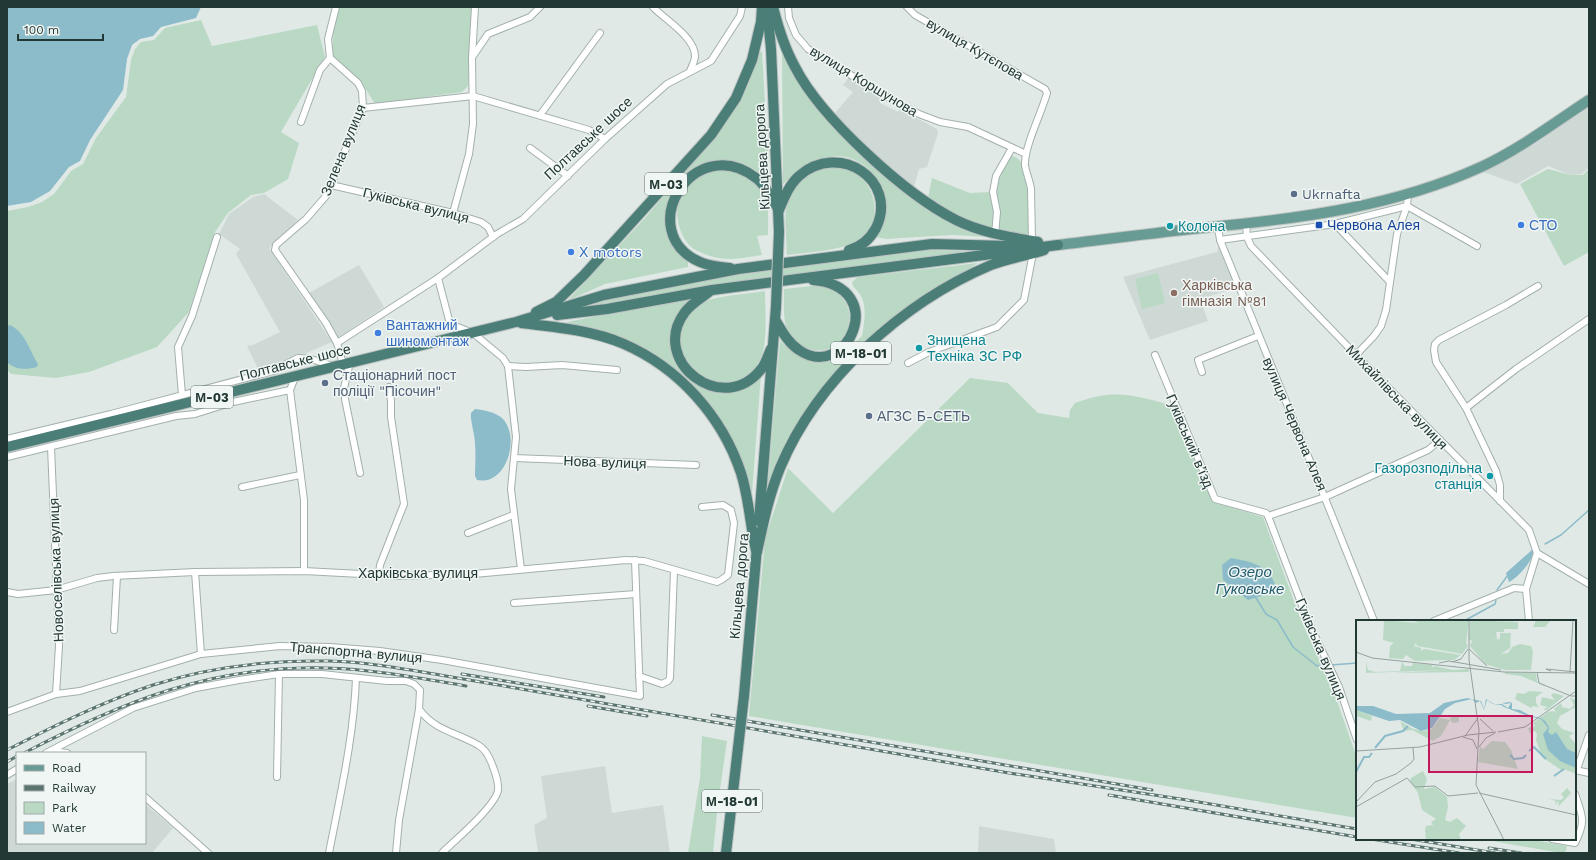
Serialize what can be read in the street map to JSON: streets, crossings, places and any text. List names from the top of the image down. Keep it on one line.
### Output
{"streets":{"highway":["Полтавське шосе","Кільцева дорога","М-03","М-18-01"],"street":["вулиця Кутєпова","вулиця Коршунова","Зелена вулиця","Гуківська вулиця","Михайлівська вулиця","вулиця Червона Алея","Гуківський в’їзд","Нова вулиця","Новоселівська вулиця","Харківська вулиця","Транспортна вулиця"]},"crossings":[["вулиця Кутєпова","вулиця Коршунова"],["Полтавське шосе","Зелена вулиця"],["Полтавське шосе","М-03"],["Полтавське шосе","Гуківська вулиця"],["Полтавське шосе","М-18-01"],["Зелена вулиця","Гуківська вулиця"],["Кільцева дорога","М-03"],["Кільцева дорога","М-18-01"],["М-03","М-18-01"],["Гуківська вулиця","Гуківський в’їзд"],["Новоселівська вулиця","Харківська вулиця"],["Новоселівська вулиця","Транспортна вулиця"]],"water":["Озеро Гуковське"],"places":{"other":["Ukrnafta","СТО","Колона","Х motors","Харківська гімназія №81","Вантажний шиномонтаж","Знищена Техніка ЗС РФ","Стаціонарний пост поліції \"Пісочин\"","АГЗС Б-СЕТЬ","Газорозподільна станція"],"transit":["Червона Алея"]},"legend":["Road","Railway","Park","Water"],"scale_bar":"100 m"}
